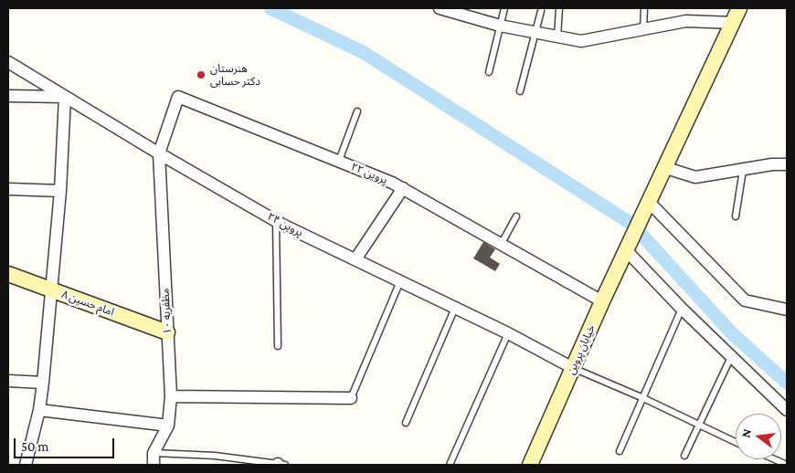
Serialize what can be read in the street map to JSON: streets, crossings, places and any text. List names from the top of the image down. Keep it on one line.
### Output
{"streets":{"street":["پروین ۲۲","پروین ۲۴","امام حسین ۸","مظفریه ۱۰","خیابان پروین"]},"crossings":[["پروین ۲۲","پروین ۲۴"],["پروین ۲۲","مظفریه ۱۰"],["پروین ۲۲","خیابان پروین"],["پروین ۲۴","مظفریه ۱۰"],["پروین ۲۴","خیابان پروین"],["امام حسین ۸","مظفریه ۱۰"]],"places":["هنرستان دکتر حسابی"],"scale_bar":"50 m","north":"left"}
